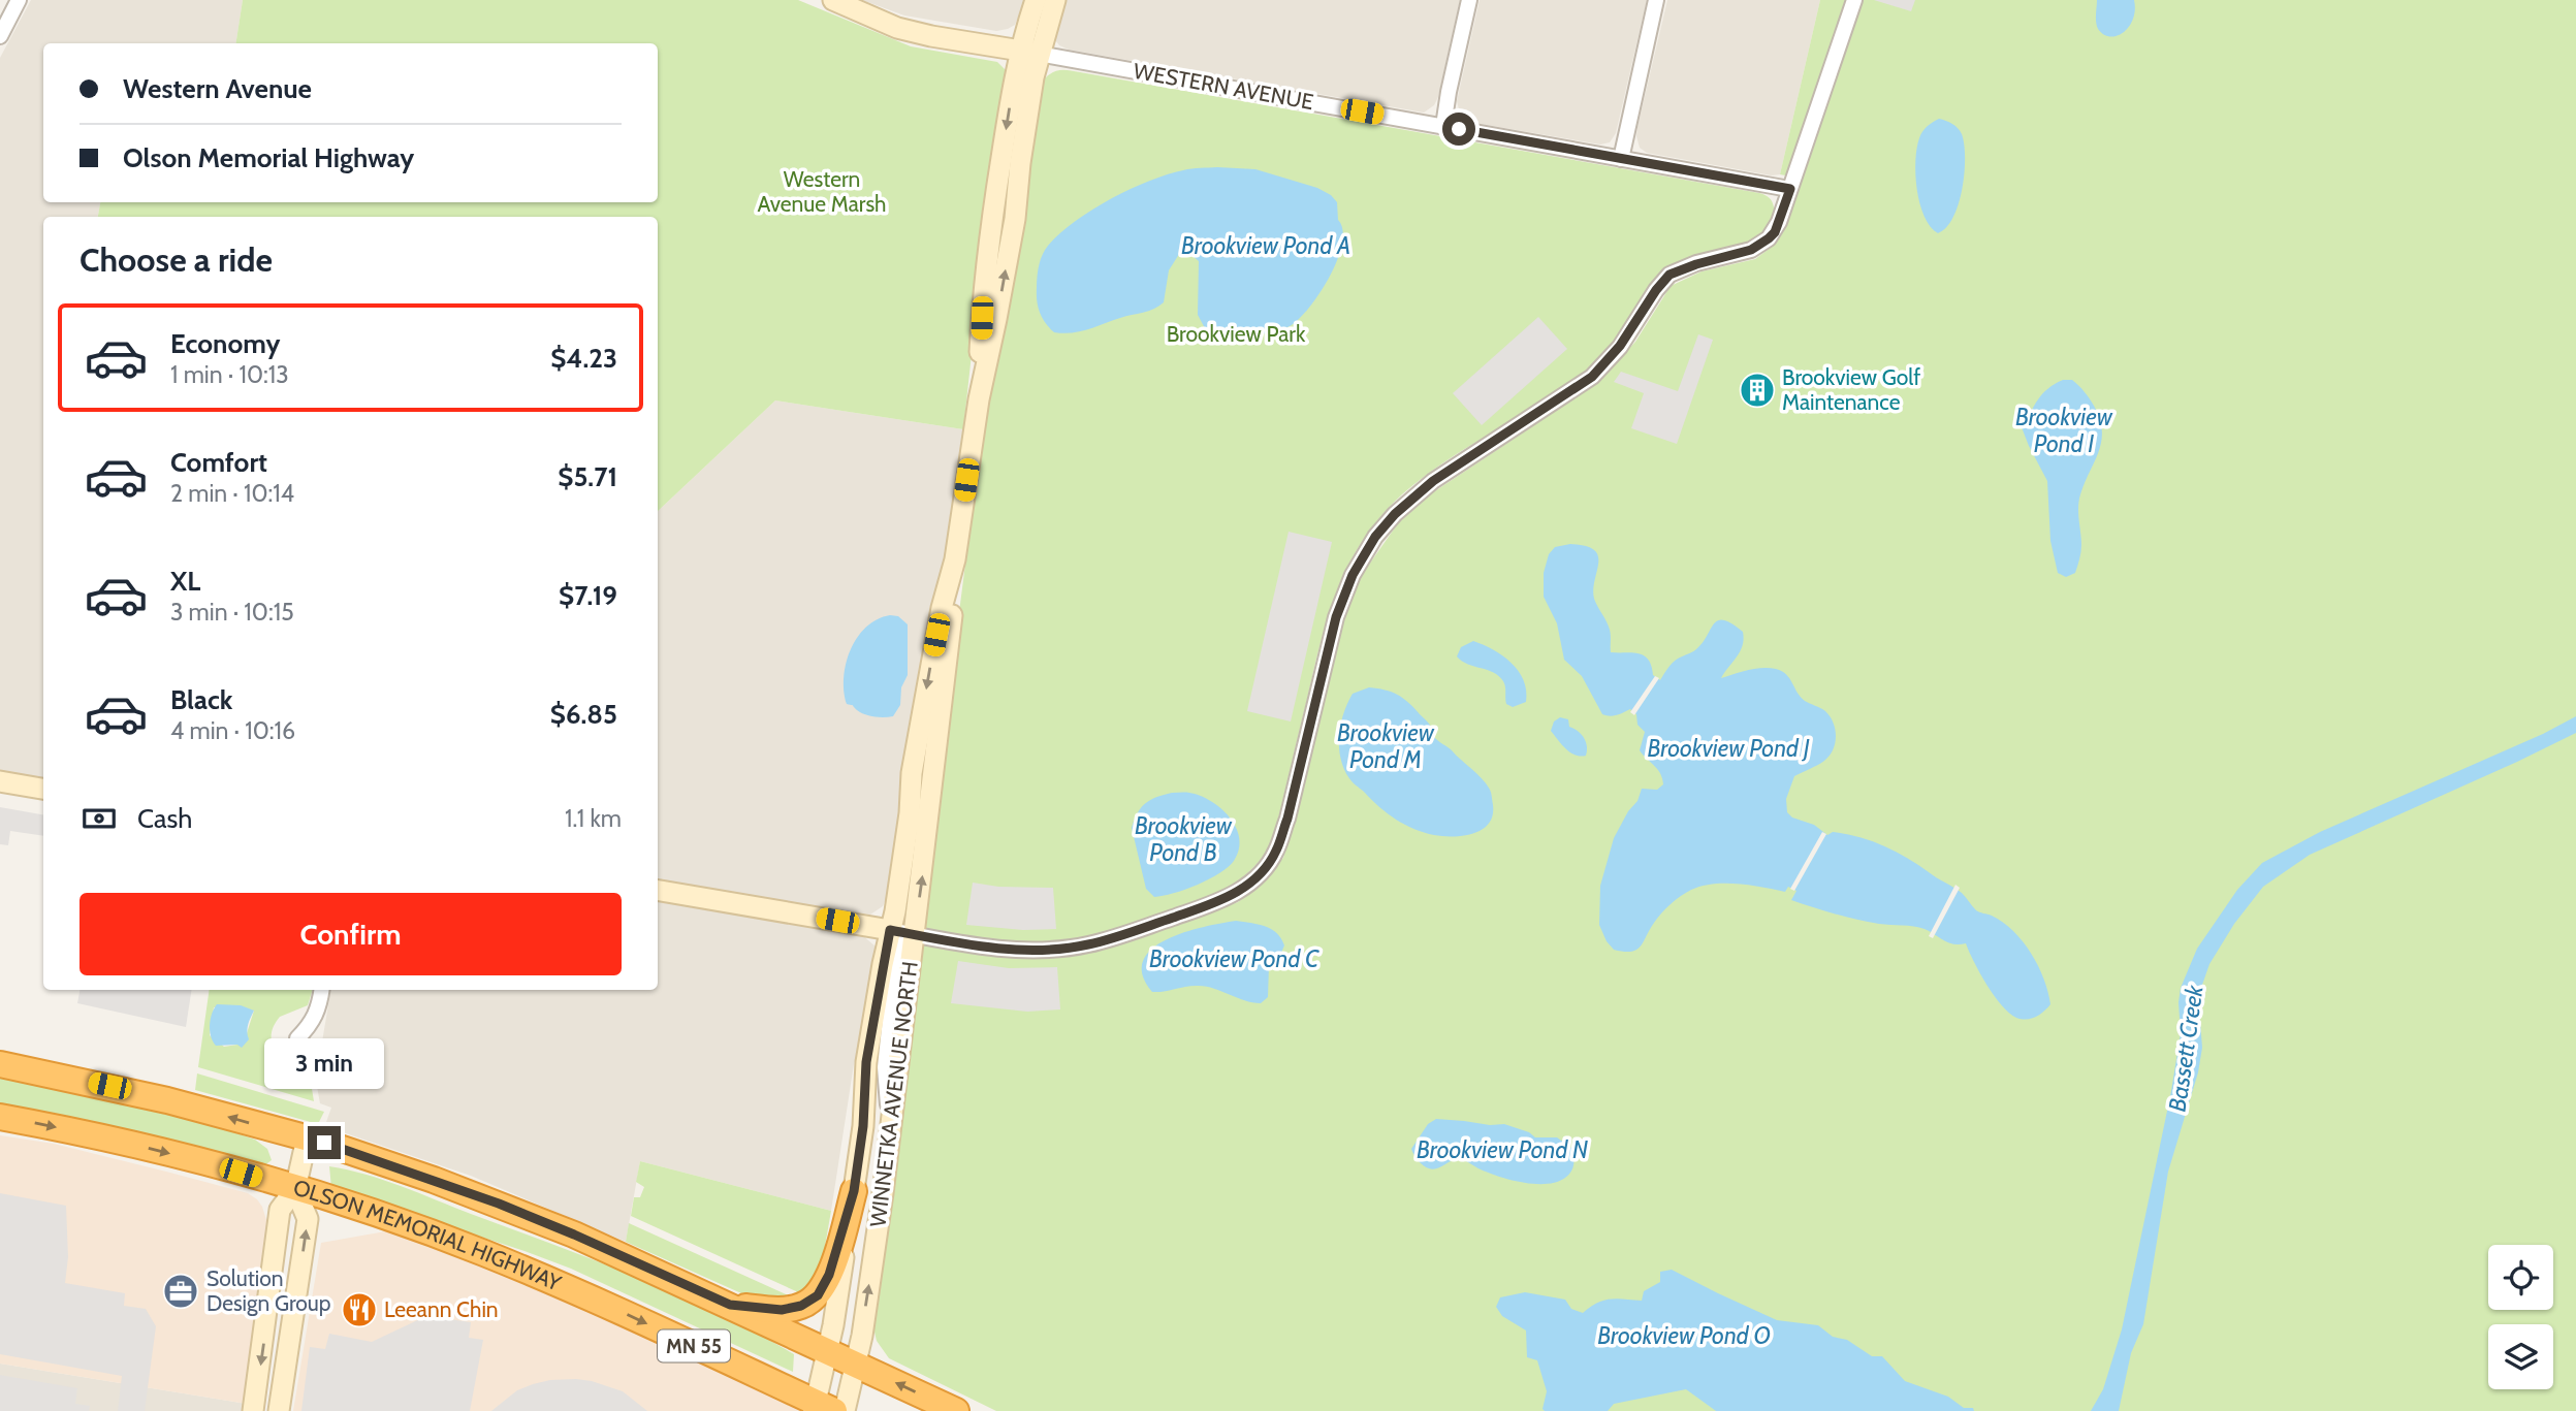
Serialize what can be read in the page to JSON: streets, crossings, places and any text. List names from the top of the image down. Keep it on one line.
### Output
{"streets":{"highway":["OLSON MEMORIAL HIGHWAY","MN 55"],"street":["WESTERN AVENUE","WINNETKA AVENUE NORTH"]},"crossings":[["WESTERN AVENUE","WINNETKA AVENUE NORTH"],["WINNETKA AVENUE NORTH","OLSON MEMORIAL HIGHWAY"],["WINNETKA AVENUE NORTH","MN 55"]],"water":["Brookview Pond A","Brookview Pond I","Brookview Pond M","Brookview Pond J","Brookview Pond B","Brookview Pond C","Bassett Creek","Brookview Pond N","Brookview Pond O"],"parks":["Western Avenue Marsh","Brookview Park"],"places":{"building":["Brookview Golf Maintenance"],"office":["Solution Design Group"],"restaurant":["Leeann Chin"]},"page":{"banner":["Western Avenue","Olson Memorial Highway"],"heading":"Choose a ride","list":[{"name":"Economy","note":"1 min · 10:13","value":"$4.23"},{"name":"Comfort","note":"2 min · 10:14","value":"$5.71"},{"name":"XL","note":"3 min · 10:15","value":"$7.19"},{"name":"Black","note":"4 min · 10:16","value":"$6.85"}],"pay":["Cash","1.1 km"],"buttons":"Confirm","bubble":"3 min"}}
